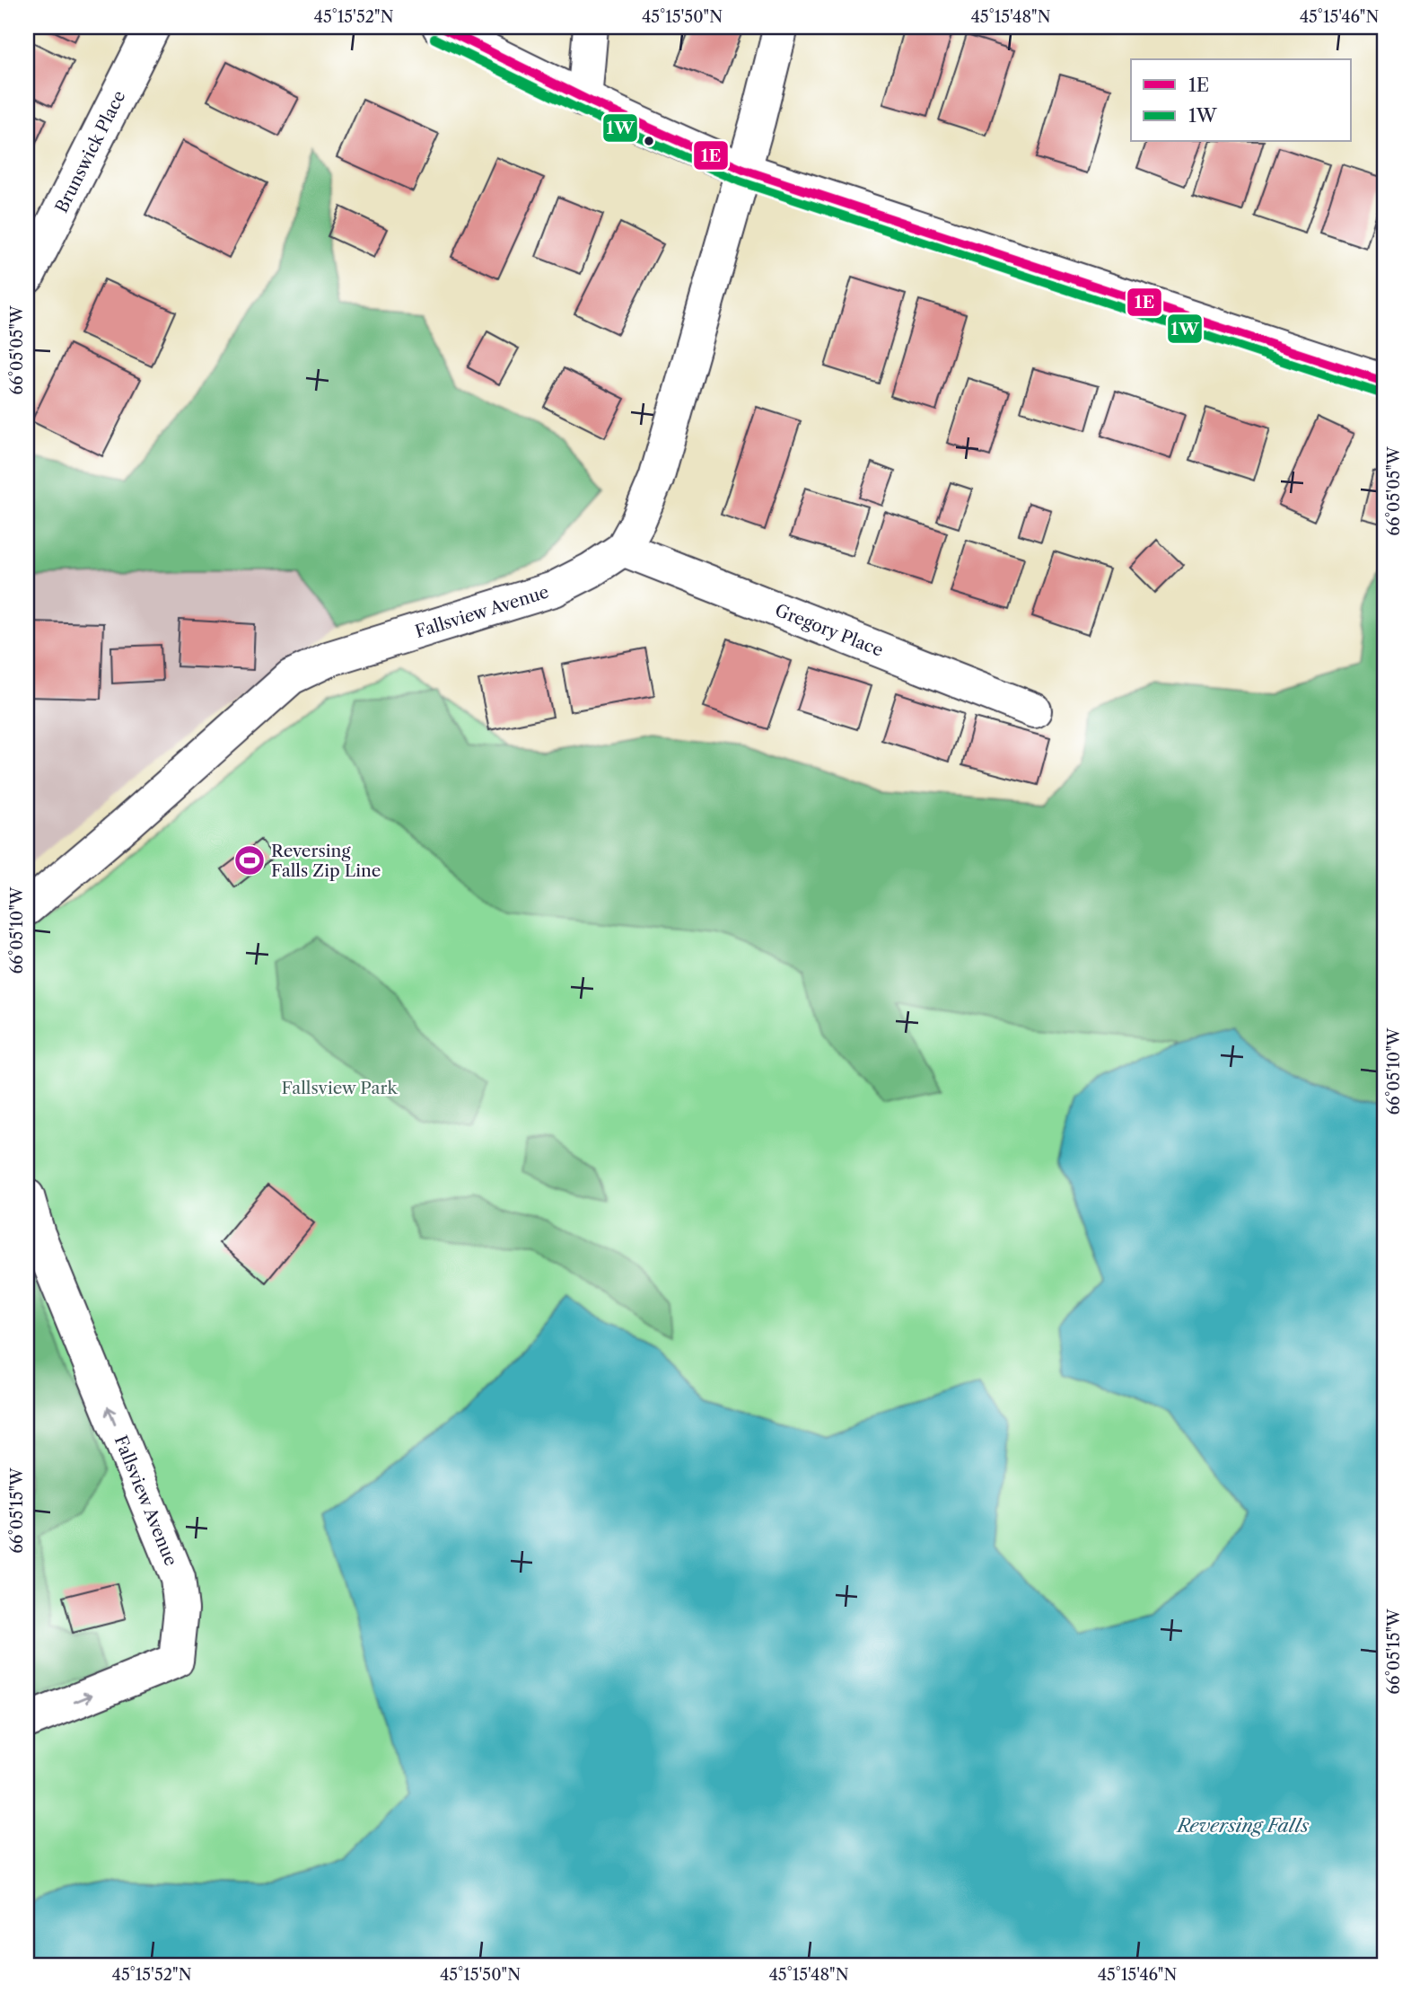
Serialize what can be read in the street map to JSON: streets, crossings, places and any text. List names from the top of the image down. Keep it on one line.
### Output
{"streets":{"street":["Brunswick Place","Fallsview Avenue","Gregory Place"]},"crossings":[["Fallsview Avenue","Gregory Place"]],"water":["Reversing Falls"],"parks":["Fallsview Park"],"places":{"sports":["Reversing Falls Zip Line"]},"lines":["transit line 1E","transit line 1W"],"legend":["1E","1W"],"coordinates":["45°15'52\"N","45°15'50\"N","45°15'48\"N","45°15'46\"N","66°05'05\"W","66°05'10\"W","66°05'15\"W"]}
